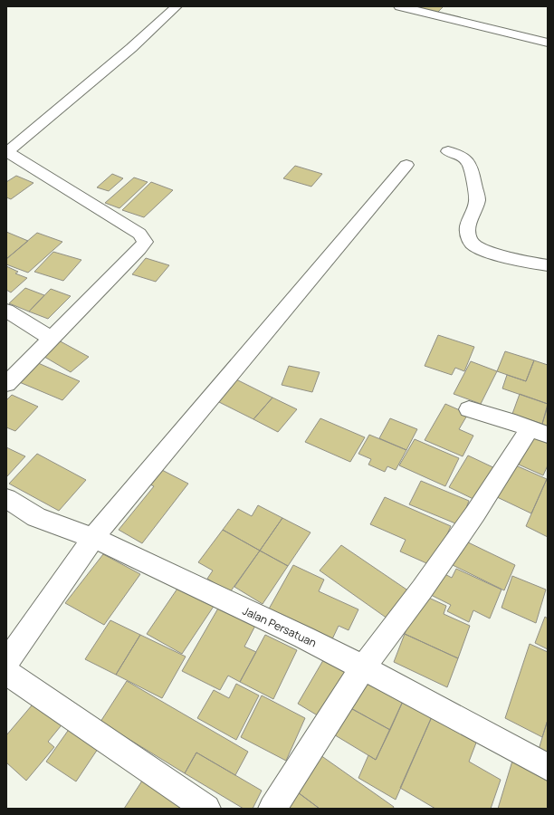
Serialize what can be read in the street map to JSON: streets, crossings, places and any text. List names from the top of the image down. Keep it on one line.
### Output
{"streets":{"street":["Jalan Persatuan"]}}
